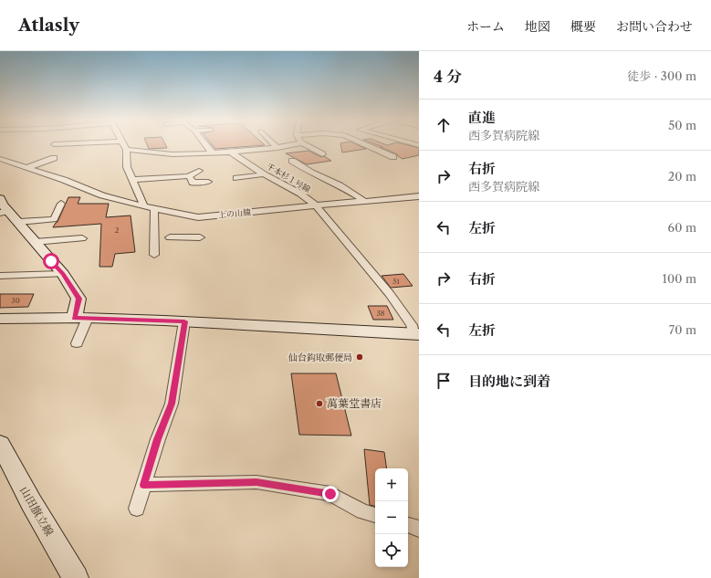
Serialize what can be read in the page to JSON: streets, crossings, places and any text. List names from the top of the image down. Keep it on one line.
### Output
{"streets":{"street":["千本杉１号線","上の山線","山田旗立線"]},"crossings":[["千本杉１号線","上の山線"]],"places":["仙台鈎取郵便局","萬葉堂書店"],"house_numbers":["2","51","30","38"],"page":{"header":"Atlasly","nav":["ホーム","地図","概要","お問い合わせ"],"heading":["4 分","徒歩 · 300 m"],"list":[["直進","西多賀病院線","50 m"],["右折","西多賀病院線","20 m"],["左折","60 m"],["右折","100 m"],["左折","70 m"],"目的地に到着"],"map_buttons":["+","−"]}}
